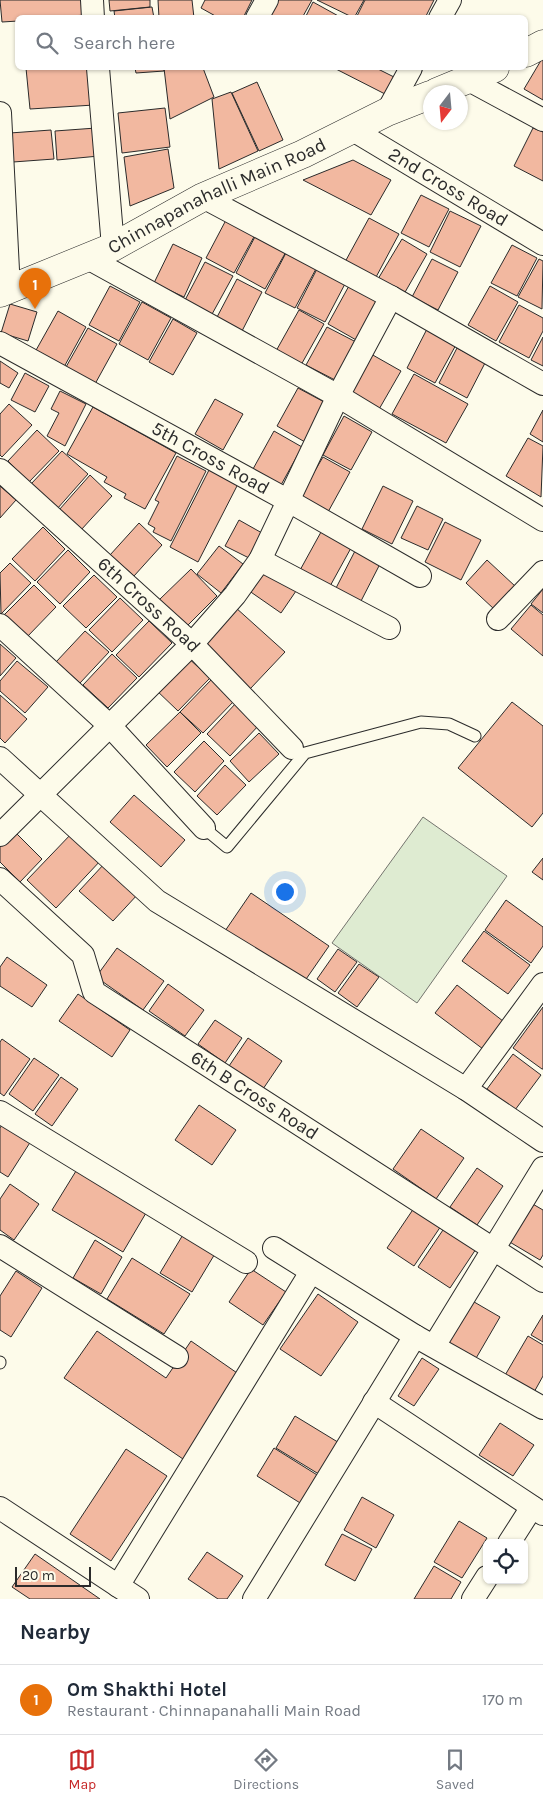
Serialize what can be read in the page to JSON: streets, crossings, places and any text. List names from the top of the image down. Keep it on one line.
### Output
{"streets":{"street":["2nd Cross Road","Chinnapanahalli Main Road","5th Cross Road","6th Cross Road","6th B Cross Road"]},"crossings":[["2nd Cross Road","Chinnapanahalli Main Road"]],"scale_bar":"20 m","north":"bottom","page":{"search":"Search here","pins":"1","scale":"20 m","heading":"Nearby","list":[{"mark":"1","name":"Om Shakthi Hotel","note":"Restaurant · Chinnapanahalli Main Road","value":"170 m"}],"nav":["Map","Directions","Saved"]}}
